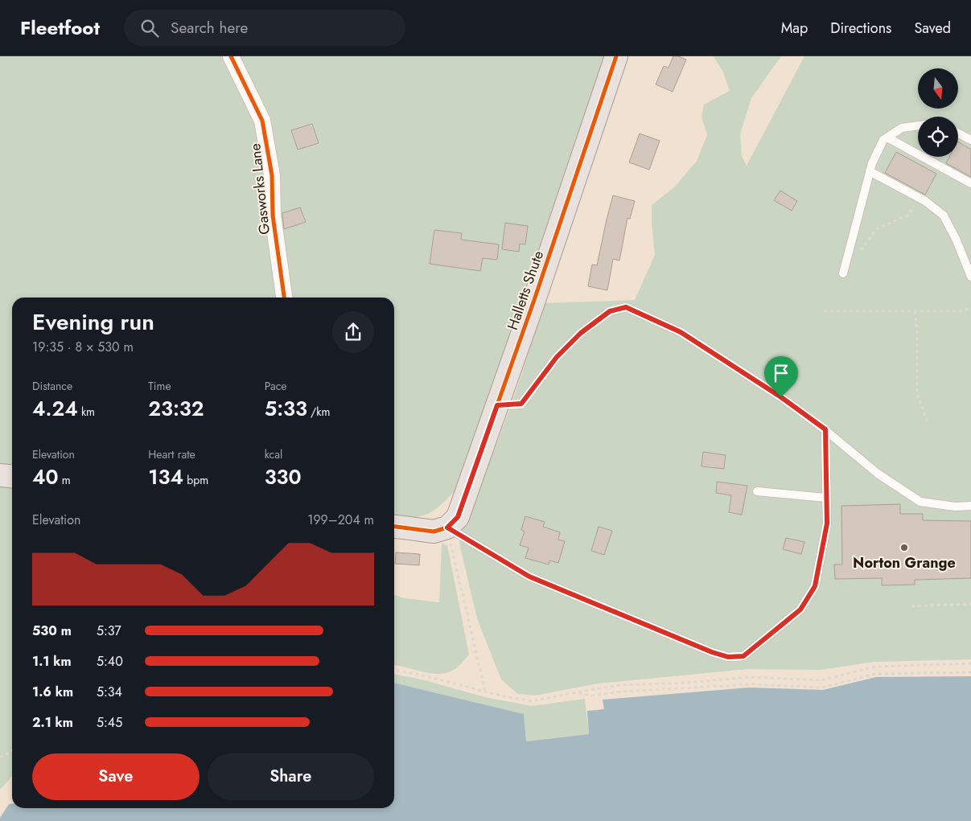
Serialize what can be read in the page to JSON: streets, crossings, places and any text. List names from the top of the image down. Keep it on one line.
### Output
{"streets":{"main road":["Halletts Shute"],"street":["Gasworks Lane"]},"places":["Norton Grange"],"north":"bottom","page":{"header":"Fleetfoot","search":"Search here","nav":["Map","Directions","Saved"],"heading":["Evening run","19:35 · 8 × 530 m"],"stats":[["Distance","4.24 km"],["Time","23:32"],["Pace","5:33 /km"],["Elevation","40 m"],["Heart rate","134 bpm"],["kcal","330"]],"chart":["Elevation","199–204 m"],"list":[{"name":"530 m","note":"5:37"},{"name":"1.1 km","note":"5:40"},{"name":"1.6 km","note":"5:34"},{"name":"2.1 km","note":"5:45"}],"buttons":["Save","Share"]}}
